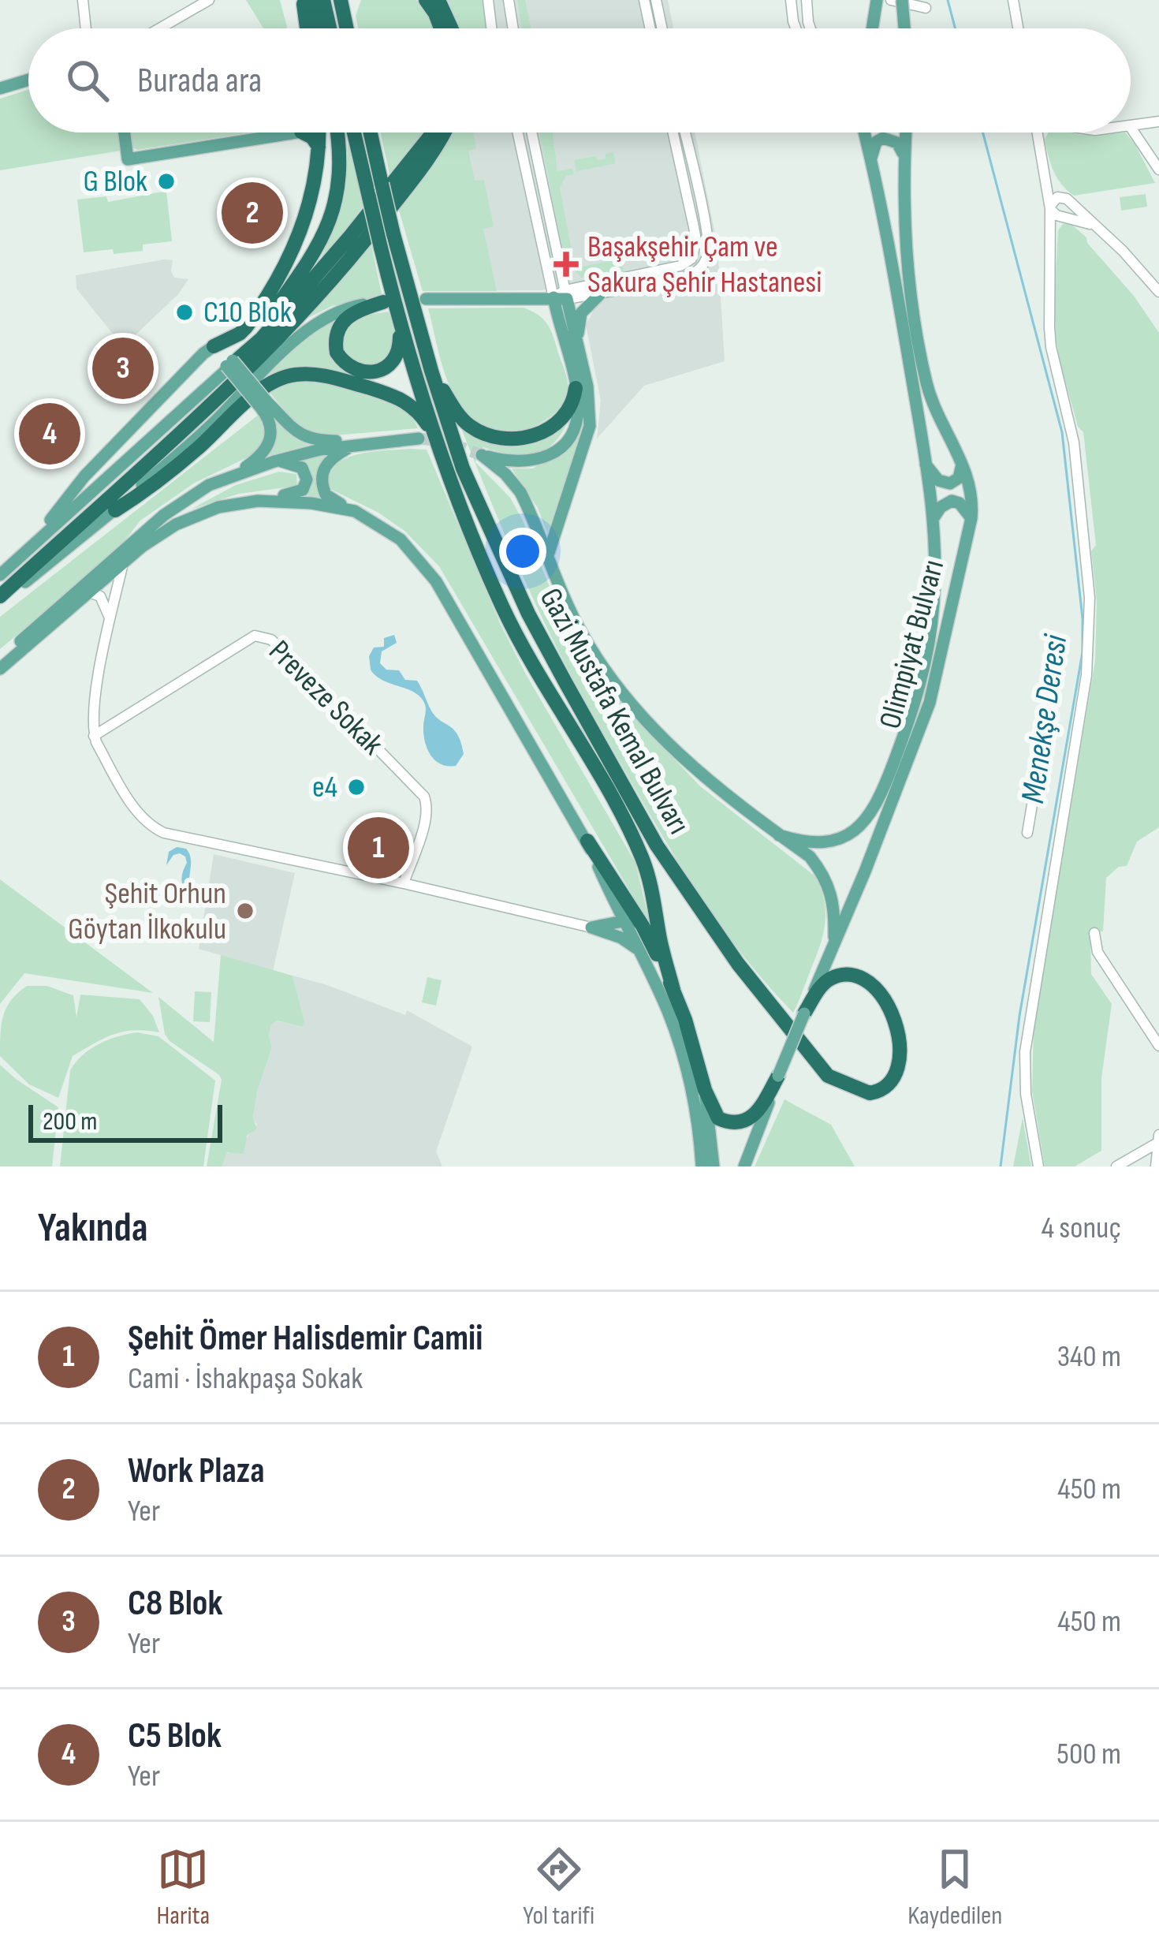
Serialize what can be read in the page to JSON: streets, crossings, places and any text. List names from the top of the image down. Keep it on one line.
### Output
{"streets":{"highway":["Gazi Mustafa Kemal Bulvarı"],"main road":["Olimpiyat Bulvarı"],"street":["Preveze Sokak"]},"crossings":[["Olimpiyat Bulvarı","Gazi Mustafa Kemal Bulvarı"]],"water":["Menekşe Deresi"],"places":{"other":["G Blok","C10 Blok","e4","Şehit Orhun Göytan İlkokulu"],"health":["Başakşehir Çam ve Sakura Şehir Hastanesi"]},"scale_bar":"200 m","page":{"search":"Burada ara","pins":["2","3","4","1"],"scale":"200 m","heading":["Yakında","4 sonuç"],"list":[{"mark":"1","name":"Şehit Ömer Halisdemir Camii","note":"Cami · İshakpaşa Sokak","value":"340 m"},{"mark":"2","name":"Work Plaza","note":"Yer","value":"450 m"},{"mark":"3","name":"C8 Blok","note":"Yer","value":"450 m"},{"mark":"4","name":"C5 Blok","note":"Yer","value":"500 m"}],"nav":["Harita","Yol tarifi","Kaydedilen"]}}
